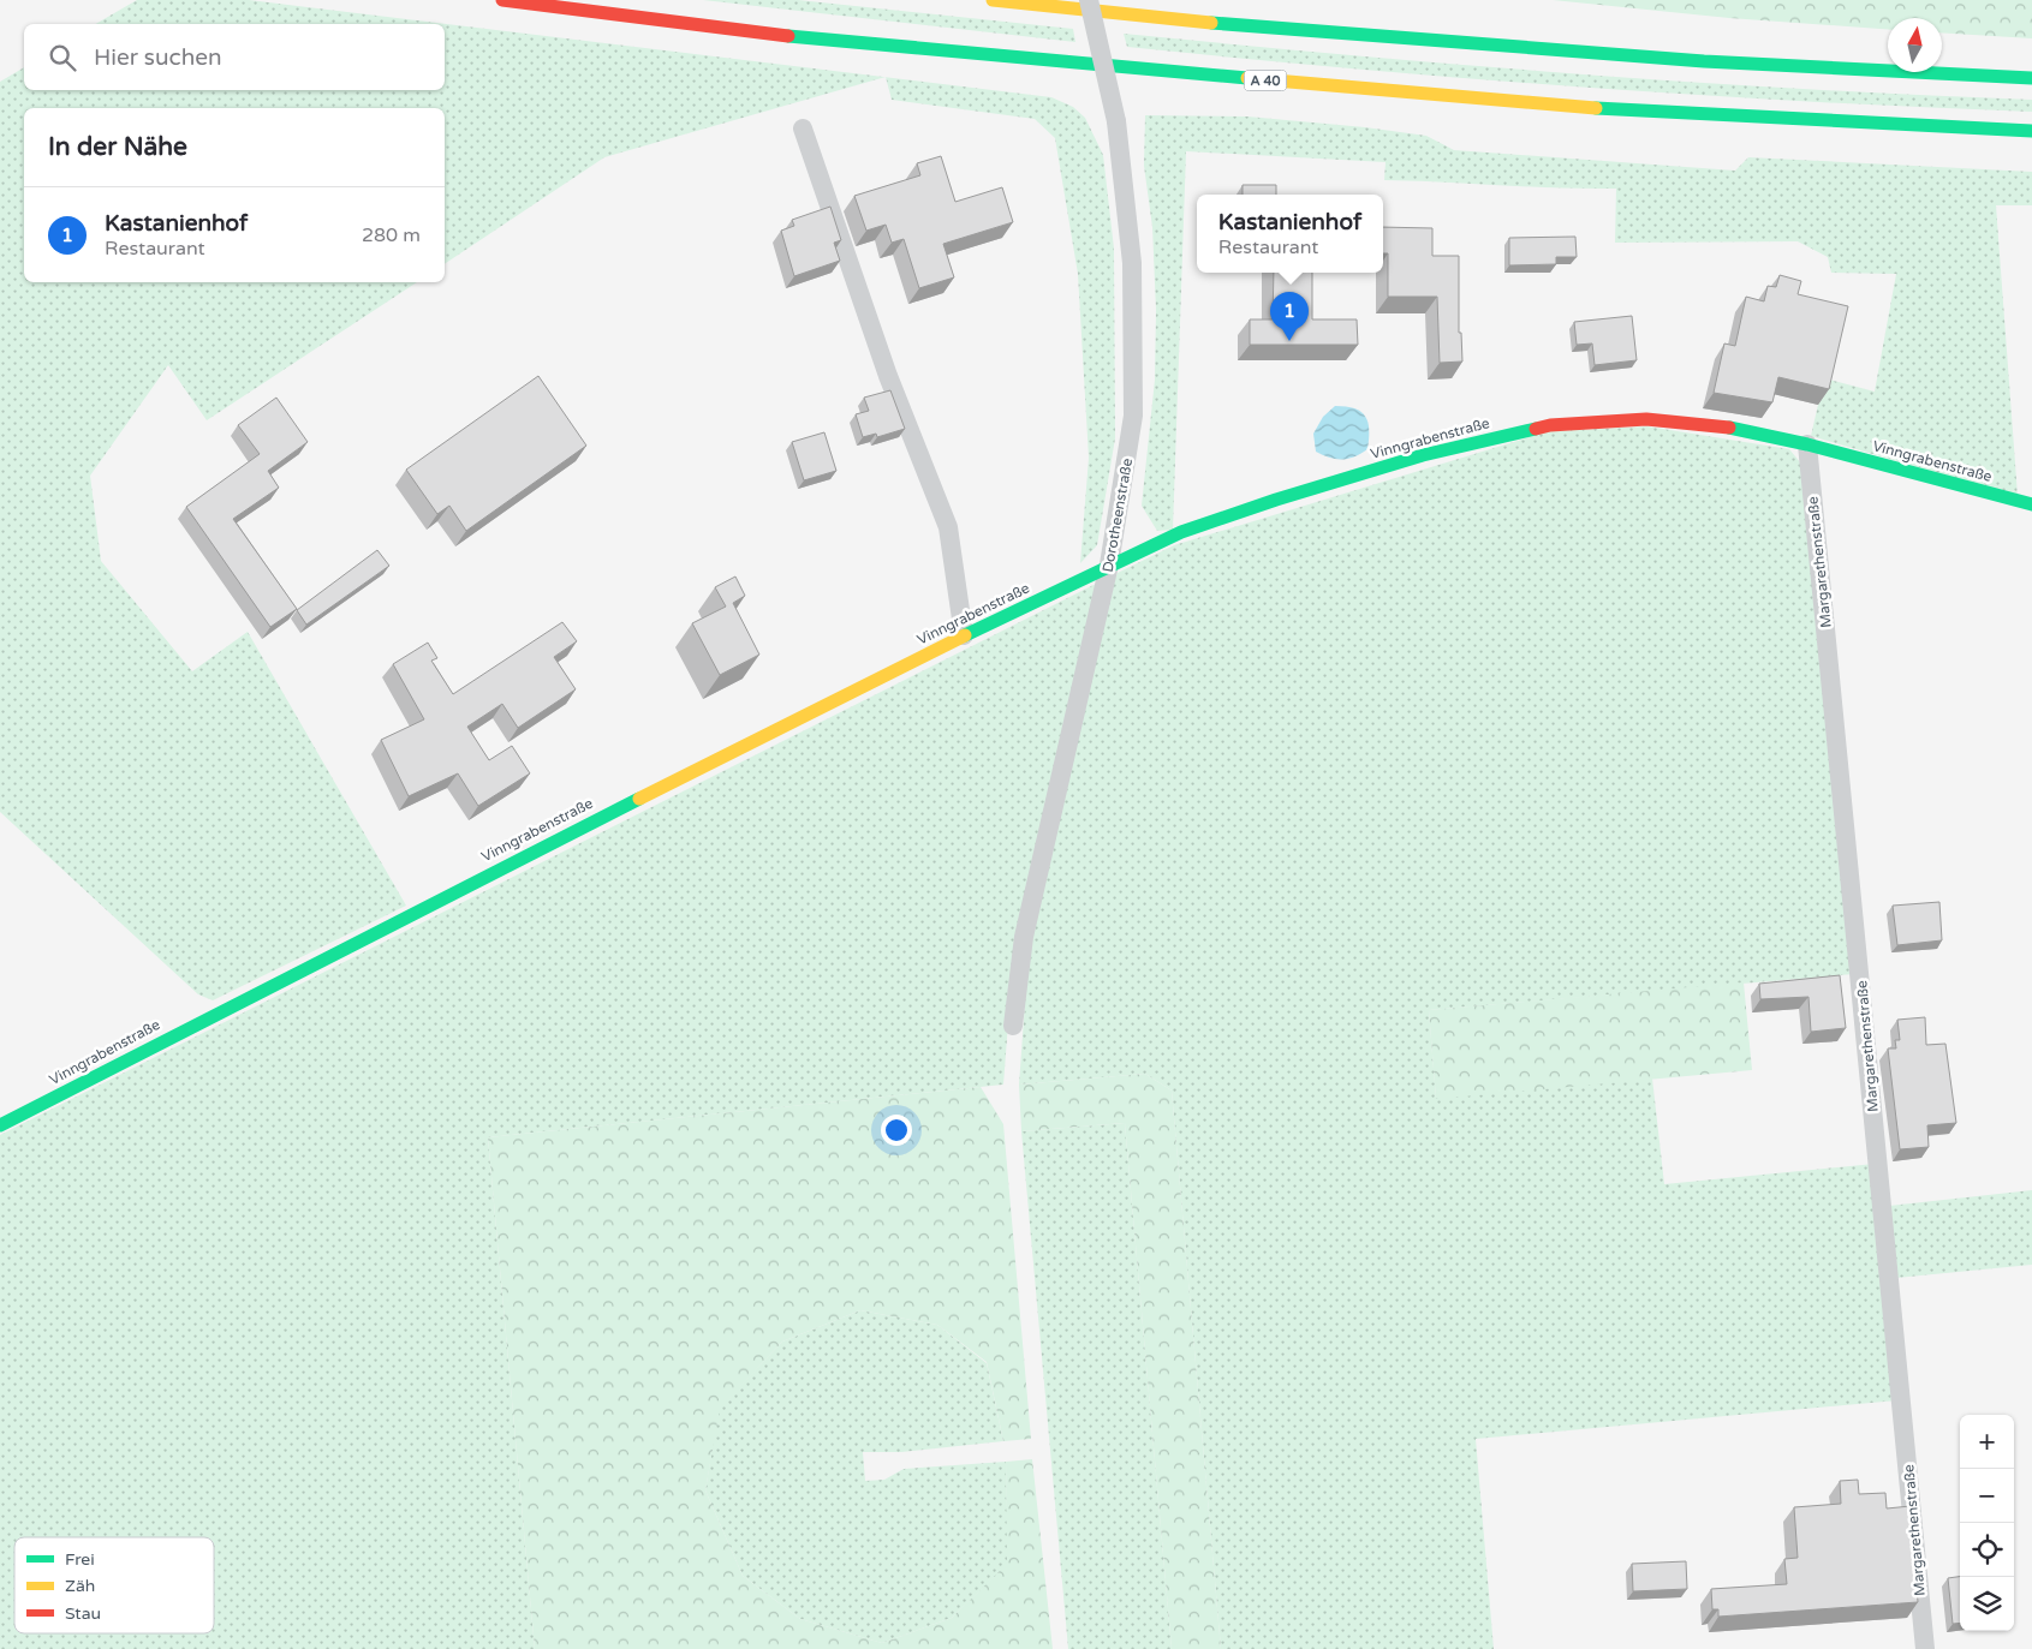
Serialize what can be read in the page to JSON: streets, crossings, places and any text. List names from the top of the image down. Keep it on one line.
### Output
{"streets":{"main road":["A 40","Vinngrabenstraße"],"street":["Dorotheenstraße","Margarethenstraße"]},"crossings":[["Vinngrabenstraße","Dorotheenstraße"],["Vinngrabenstraße","Margarethenstraße"]],"legend":["Frei","Zäh","Stau"],"north":"top","page":{"search":"Hier suchen","heading":"In der Nähe","list":[{"mark":"1","name":"Kastanienhof","note":"Restaurant","value":"280 m"}],"popup":["Kastanienhof","Restaurant"],"pins":"1","map_buttons":["+","−"]}}
